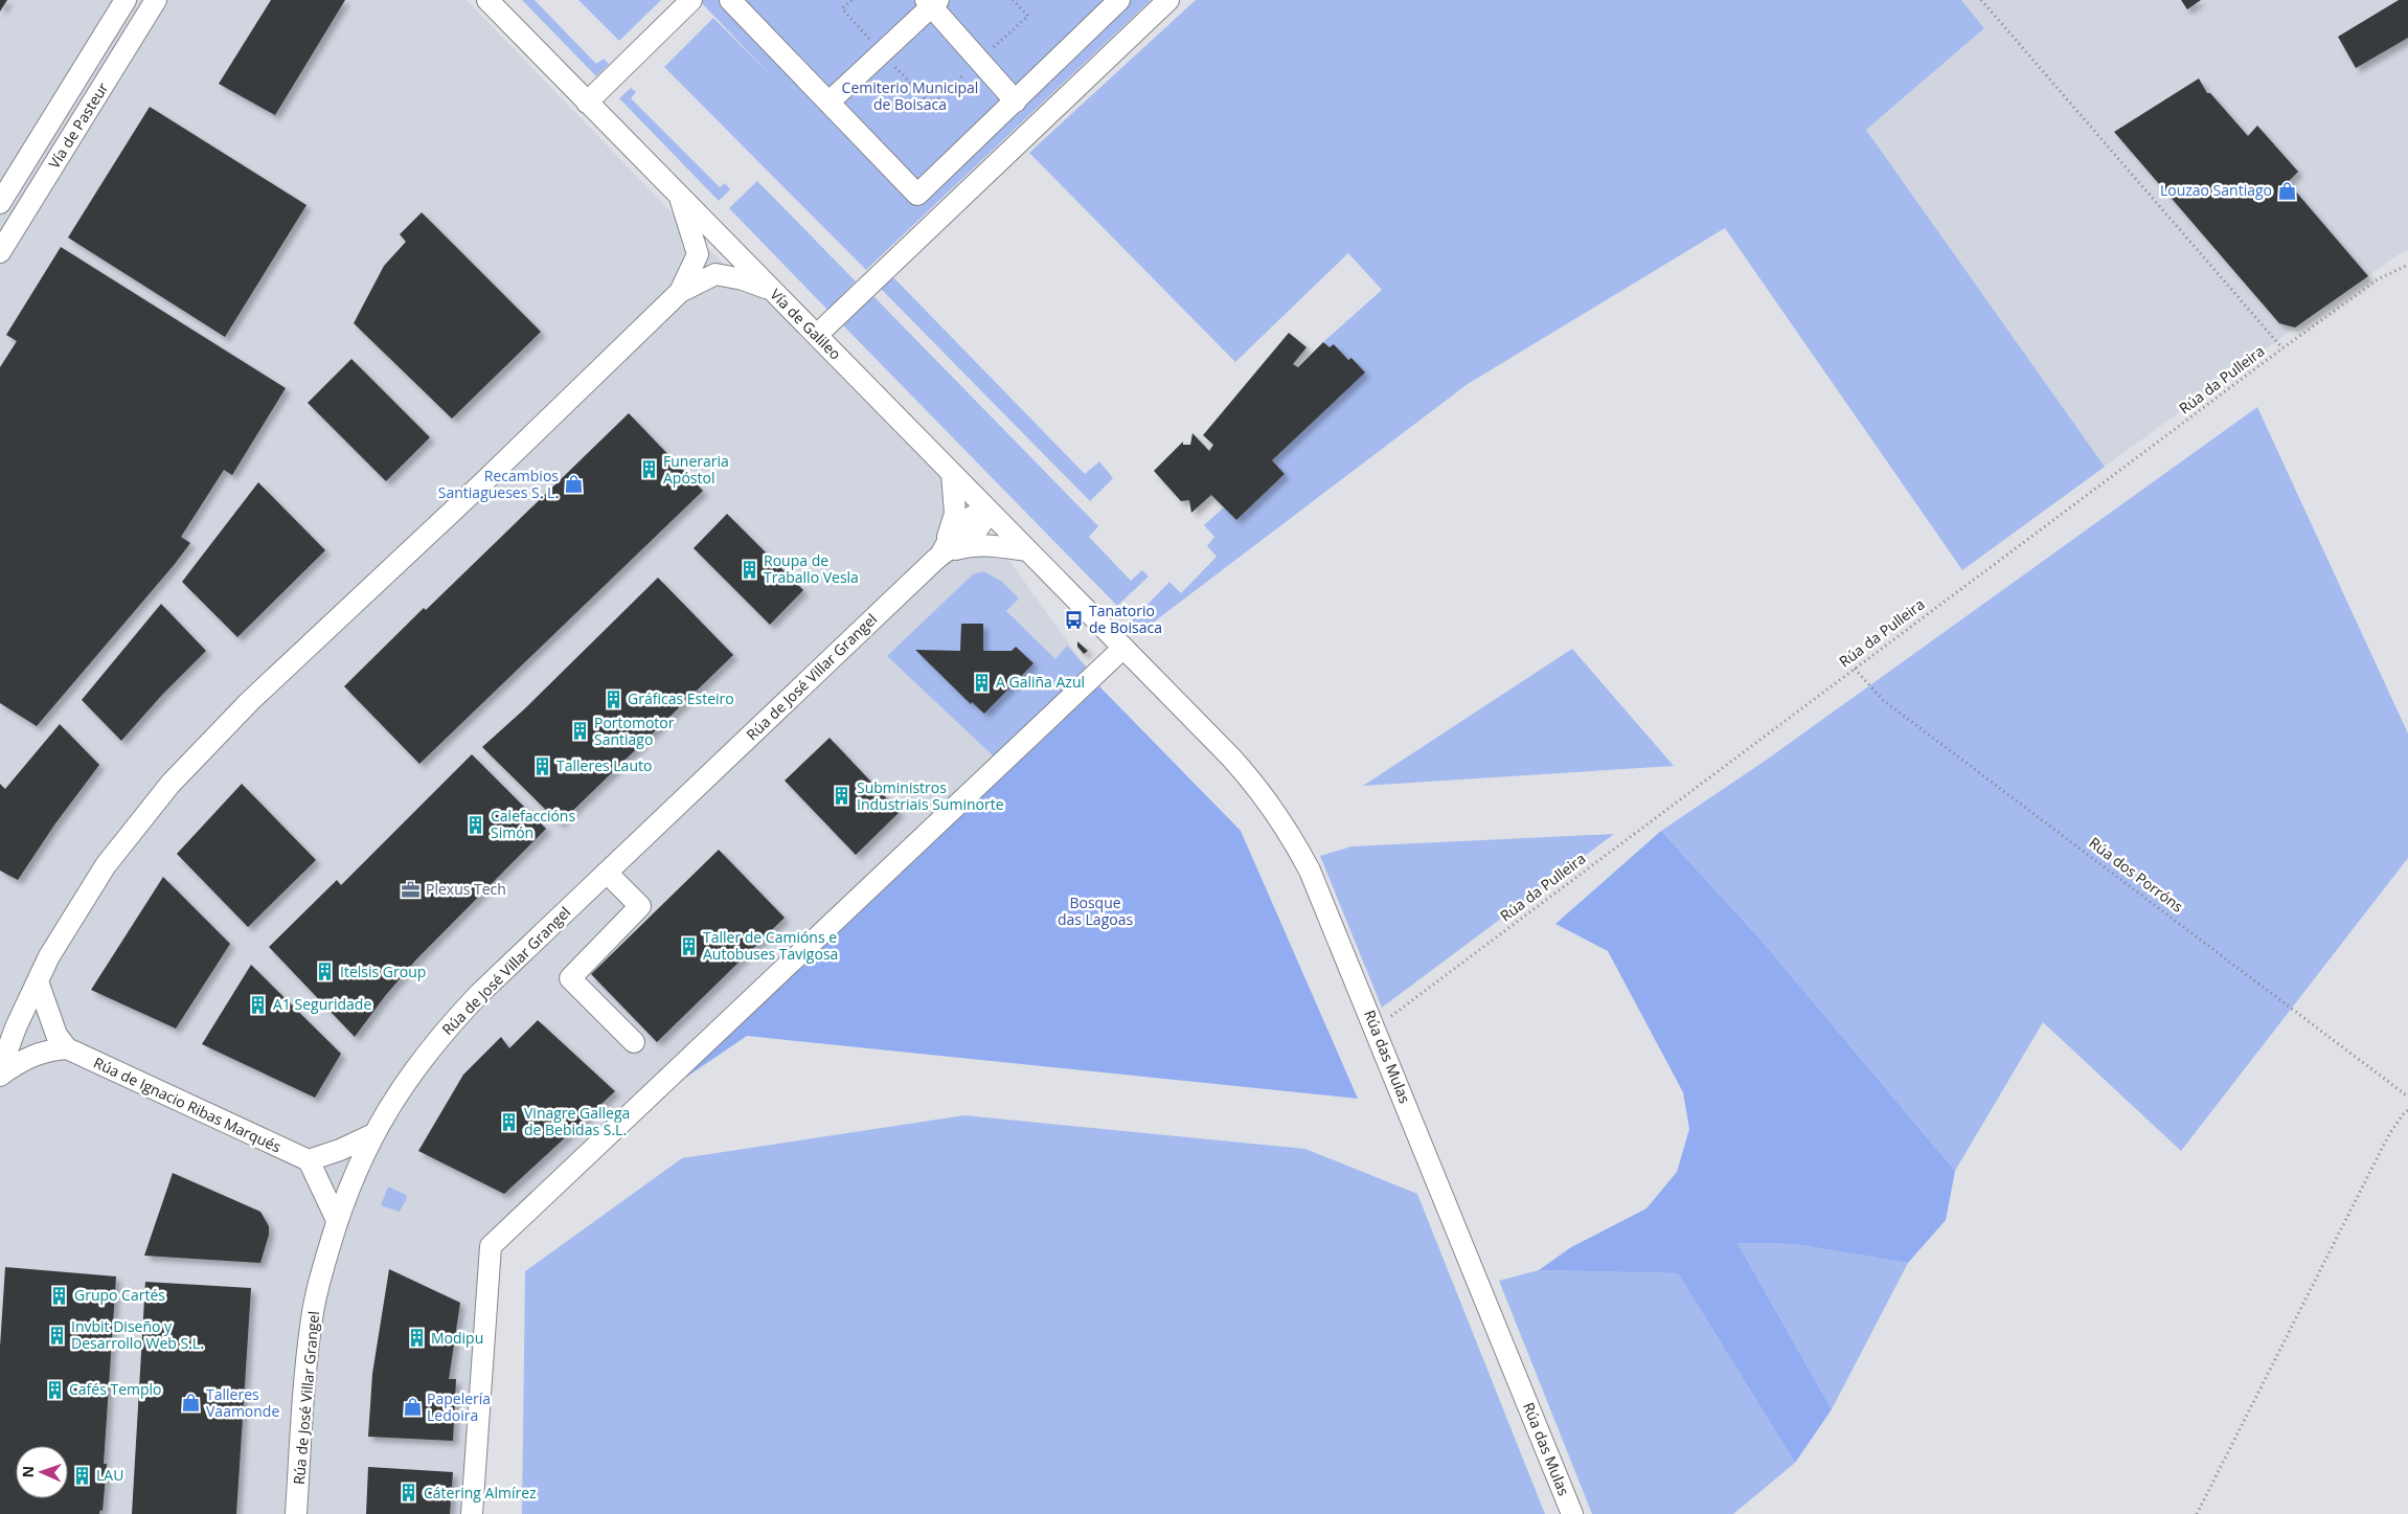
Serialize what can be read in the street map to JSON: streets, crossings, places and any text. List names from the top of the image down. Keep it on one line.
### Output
{"streets":{"street":["Vía de Pasteur","Vía de Galileo","Rúa de José Villar Grangel","Rúa das Mulas","Rúa de Ignacio Ribas Marqués"],"path":["Rúa da Pulleira","Rúa dos Porróns"]},"crossings":[["Vía de Galileo","Rúa de José Villar Grangel"],["Vía de Galileo","Rúa das Mulas"],["Rúa da Pulleira","Rúa dos Porróns"],["Rúa da Pulleira","Rúa das Mulas"],["Rúa de José Villar Grangel","Rúa de Ignacio Ribas Marqués"]],"parks":["Cemiterio Municipal de Boisaca","Bosque das Lagoas"],"places":{"shop":["Louzao Santiago","Recambios Santiagueses S. L.","Talleres Vaamonde","Papelería Ledoira"],"building":["Funeraria Apóstol","Roupa de Traballo Vesla","A Galiña Azul","Gráficas Esteiro","Portomotor Santiago","Talleres Lauto","Subministros Industriais Suminorte","Calefaccións Simón","Taller de Camións e Autobuses Tavigosa","Itelsis Group","A1 Seguridade","Vinagre Gallega de Bebidas S.L.","Grupo Cartés","Invbit Diseño y Desarrollo Web S.L.","Modipu","Cafés Templo","LAU","Cátering Almírez"],"bus stop":["Tanatorio de Boisaca"],"office":["Plexus Tech"]},"north":"left"}
